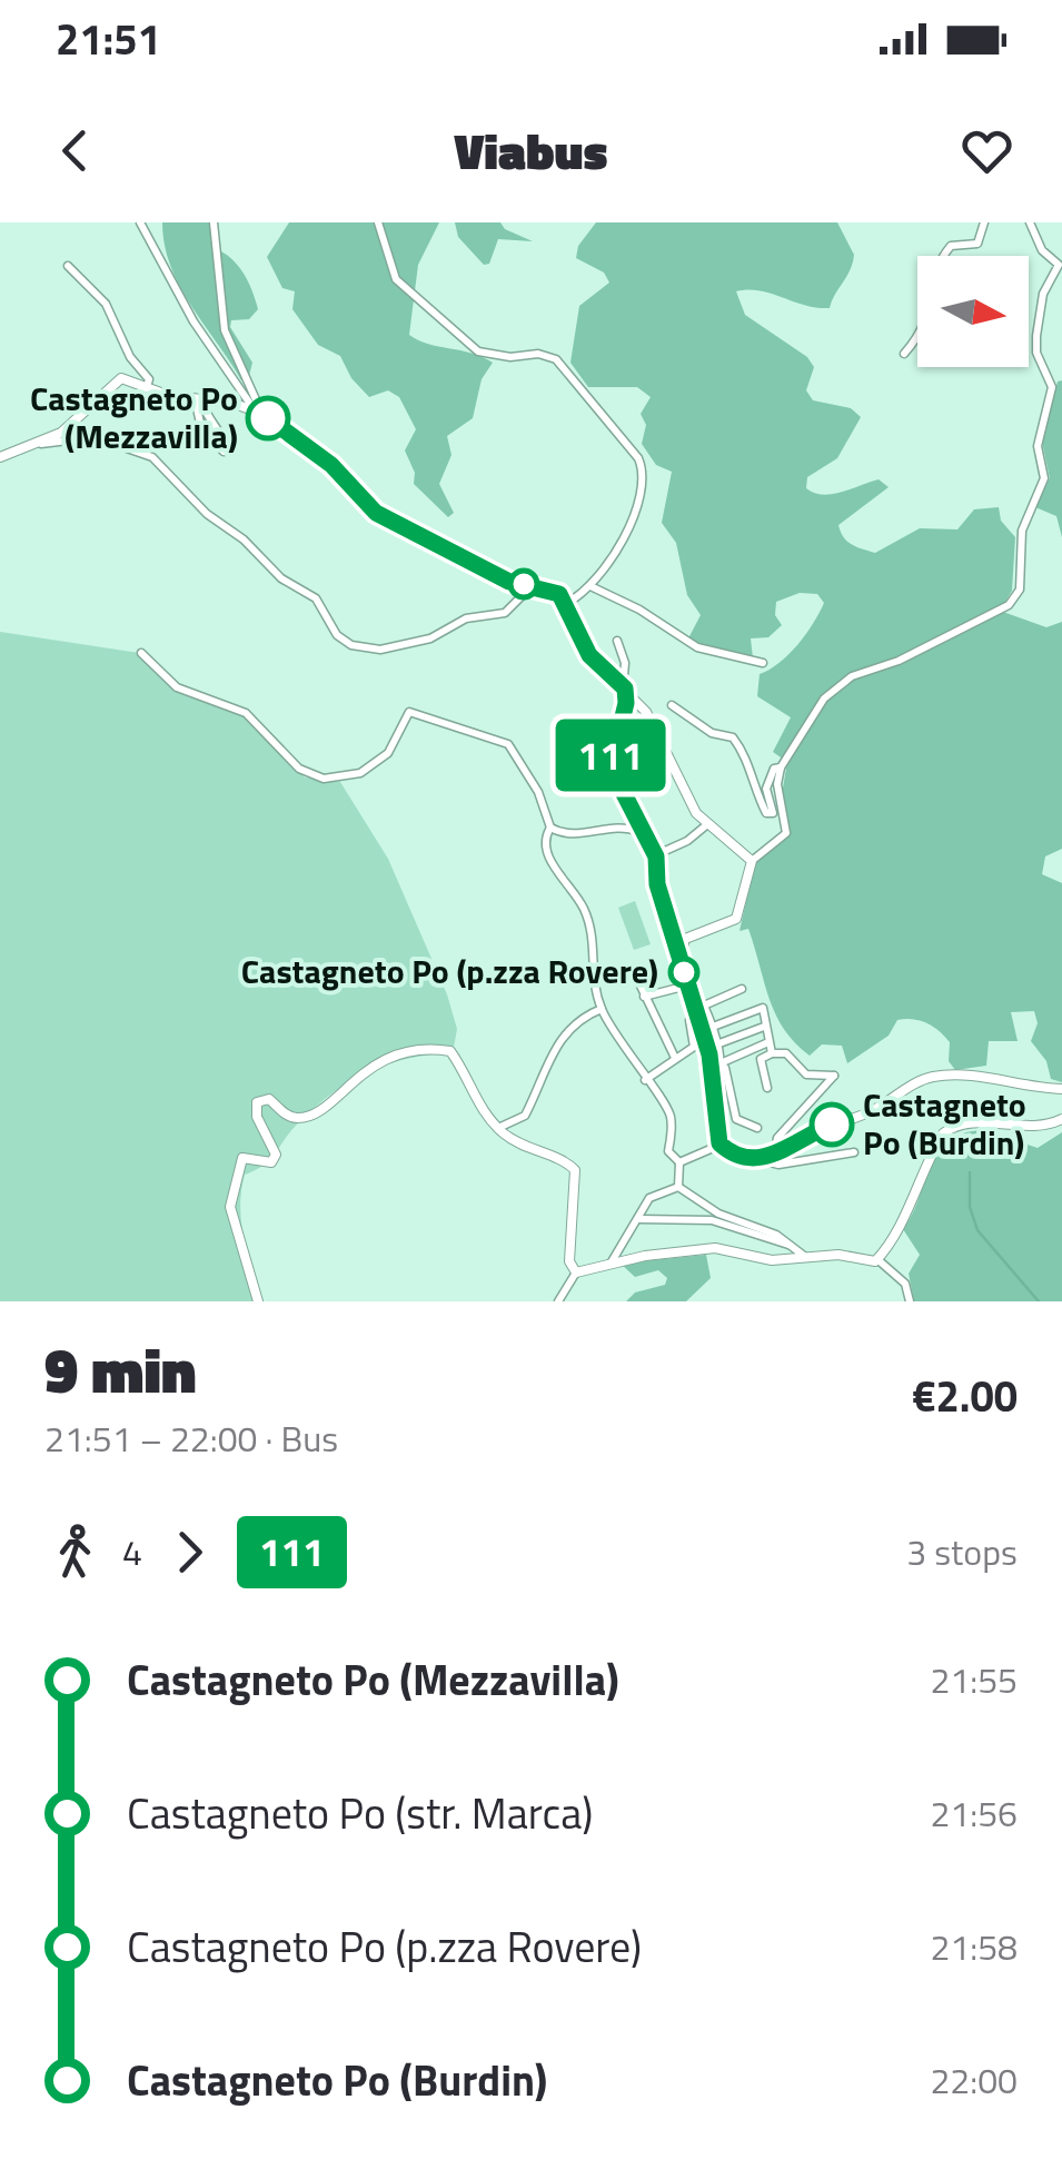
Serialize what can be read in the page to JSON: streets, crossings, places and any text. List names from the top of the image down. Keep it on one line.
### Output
{"places":["Castagneto Po (Mezzavilla)","Castagneto Po (p.zza Rovere)","Castagneto Po (Burdin)"],"lines":["bus line 111"],"north":"right","page":{"status":"21:51","header":"Viabus","on_map":"111","heading":["9 min","21:51 – 22:00 · Bus","€2.00"],"legs":["4","111","3 stops"],"list":[{"name":"Castagneto Po (Mezzavilla)","value":"21:55"},{"name":"Castagneto Po (str. Marca)","value":"21:56"},{"name":"Castagneto Po (p.zza Rovere)","value":"21:58"},{"name":"Castagneto Po (Burdin)","value":"22:00"}]}}
